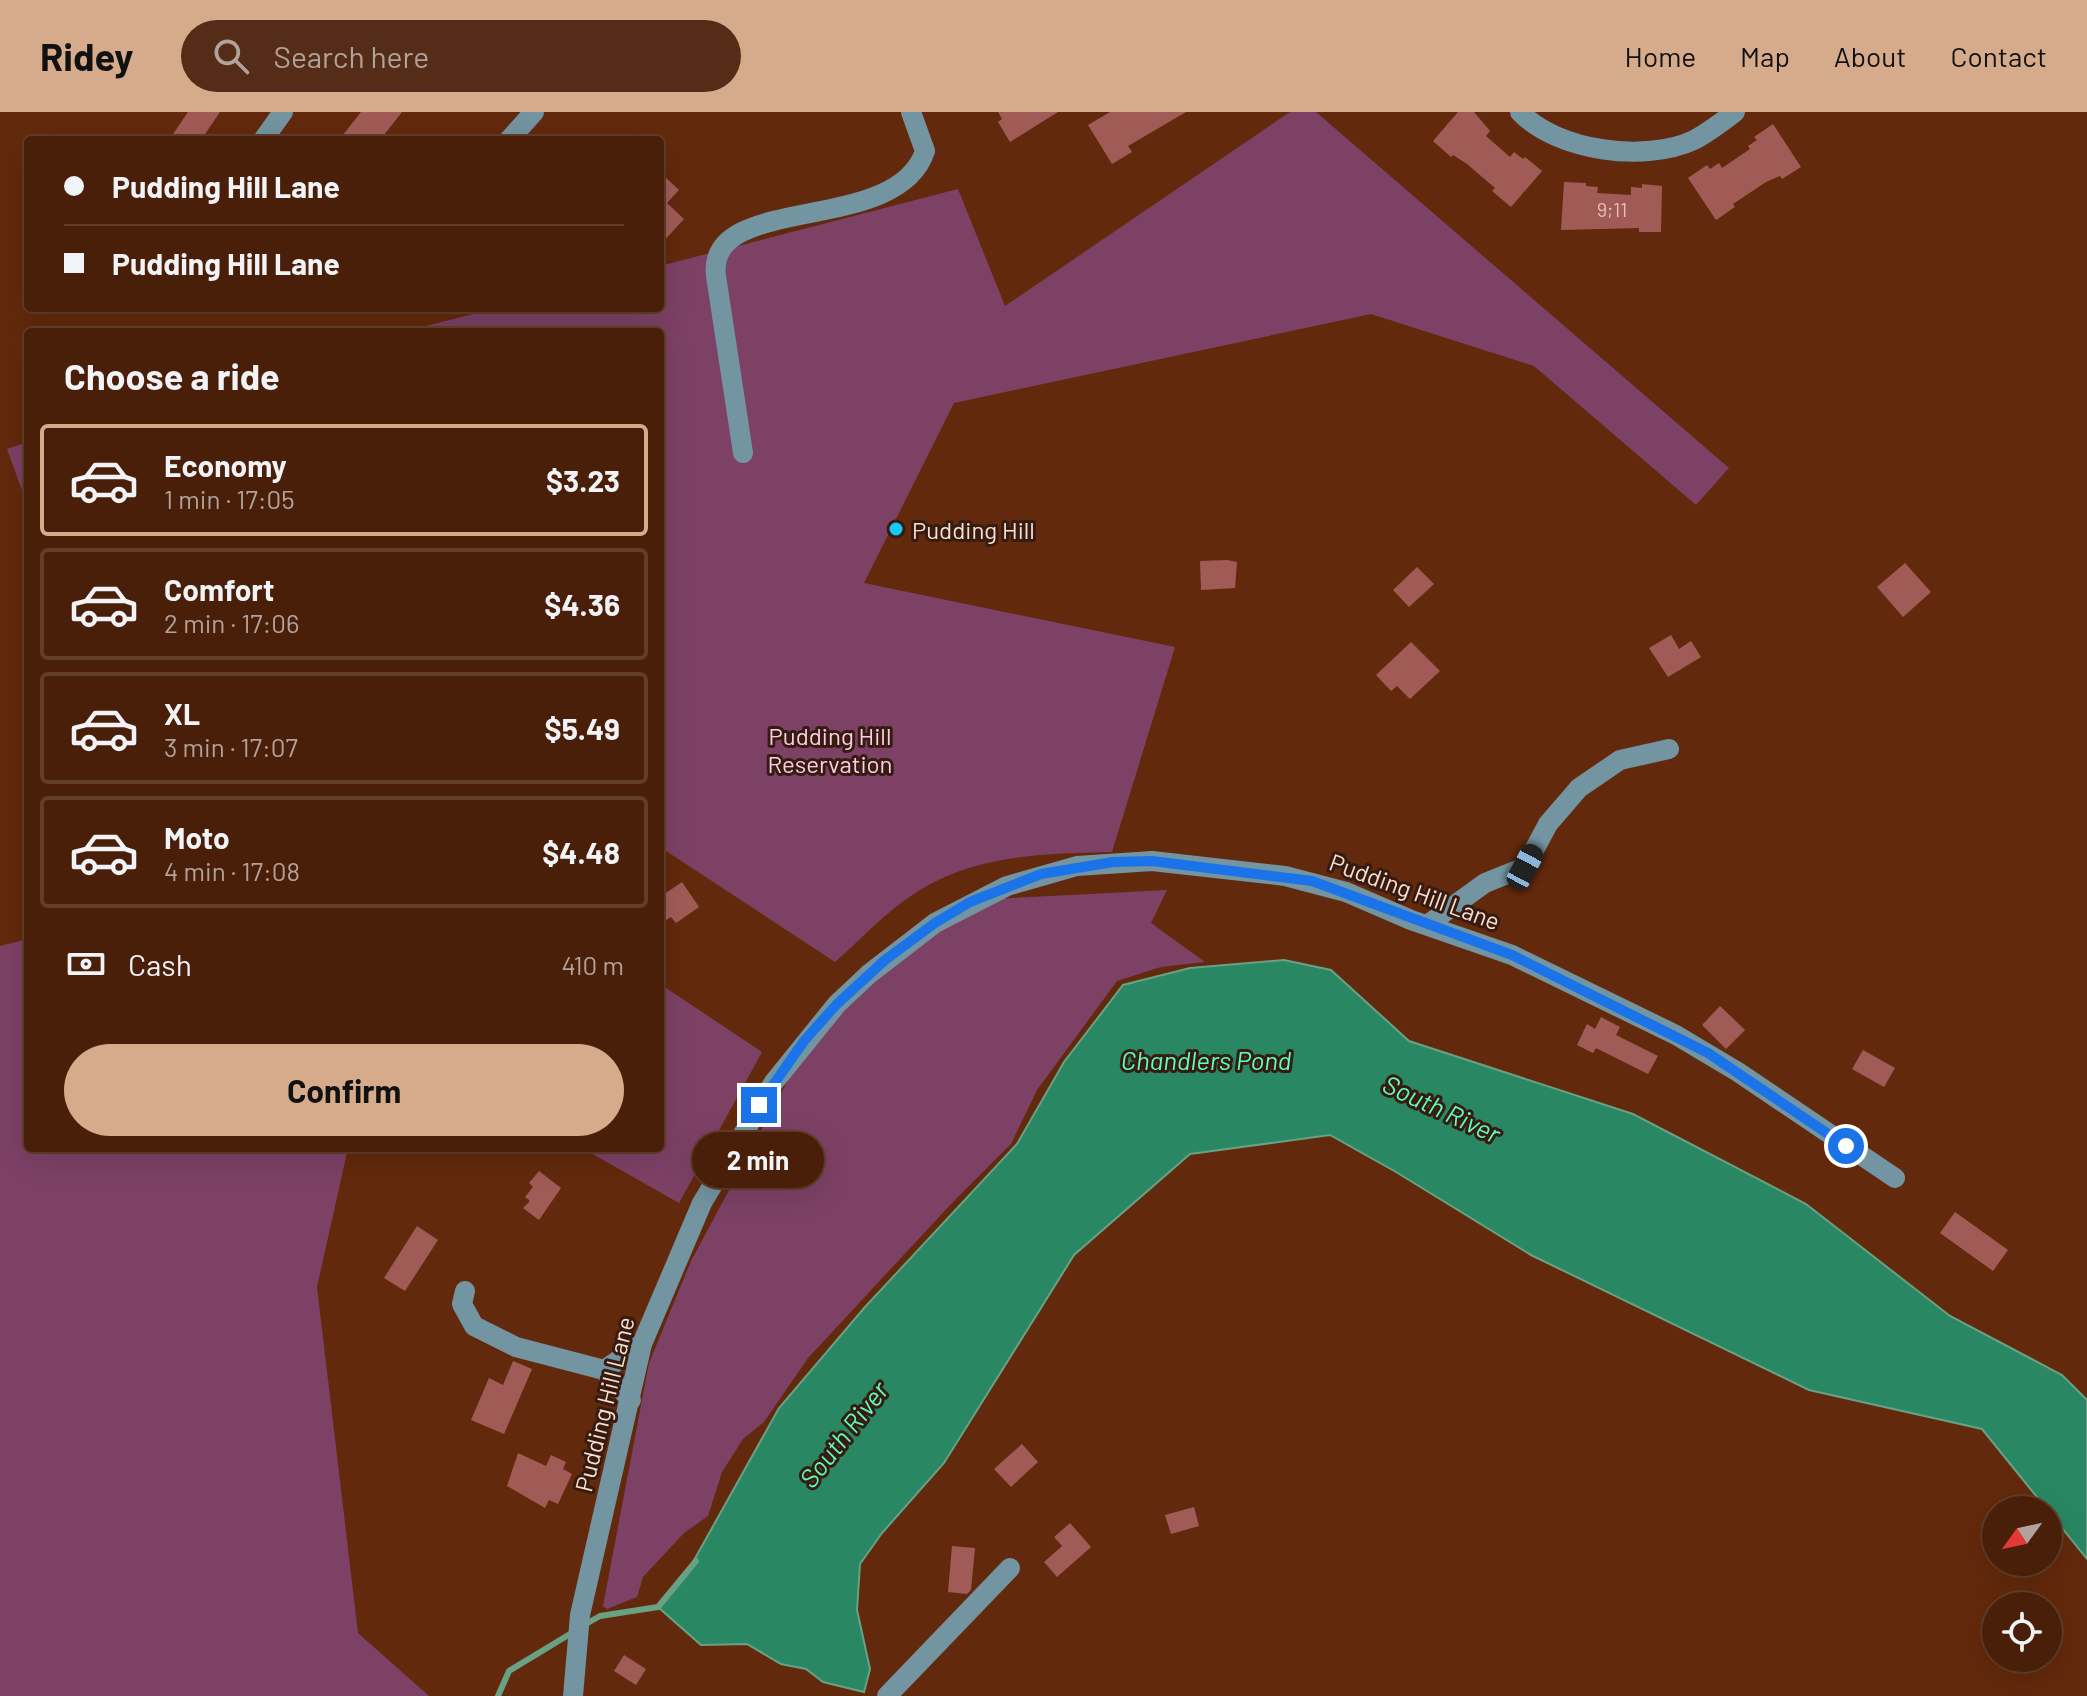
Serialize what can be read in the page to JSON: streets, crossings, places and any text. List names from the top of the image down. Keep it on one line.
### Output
{"streets":{"street":["Pudding Hill Lane"]},"water":["Chandlers Pond","South River"],"parks":["Pudding Hill Reservation"],"places":["Pudding Hill"],"house_numbers":["9;11"],"north":"bottom left","page":{"header":"Ridey","search":"Search here","nav":["Home","Map","About","Contact"],"banner":["Pudding Hill Lane","Pudding Hill Lane"],"heading":"Choose a ride","list":[{"name":"Economy","note":"1 min · 17:05","value":"$3.23"},{"name":"Comfort","note":"2 min · 17:06","value":"$4.36"},{"name":"XL","note":"3 min · 17:07","value":"$5.49"},{"name":"Moto","note":"4 min · 17:08","value":"$4.48"}],"pay":["Cash","410 m"],"buttons":"Confirm","bubble":"2 min"}}
